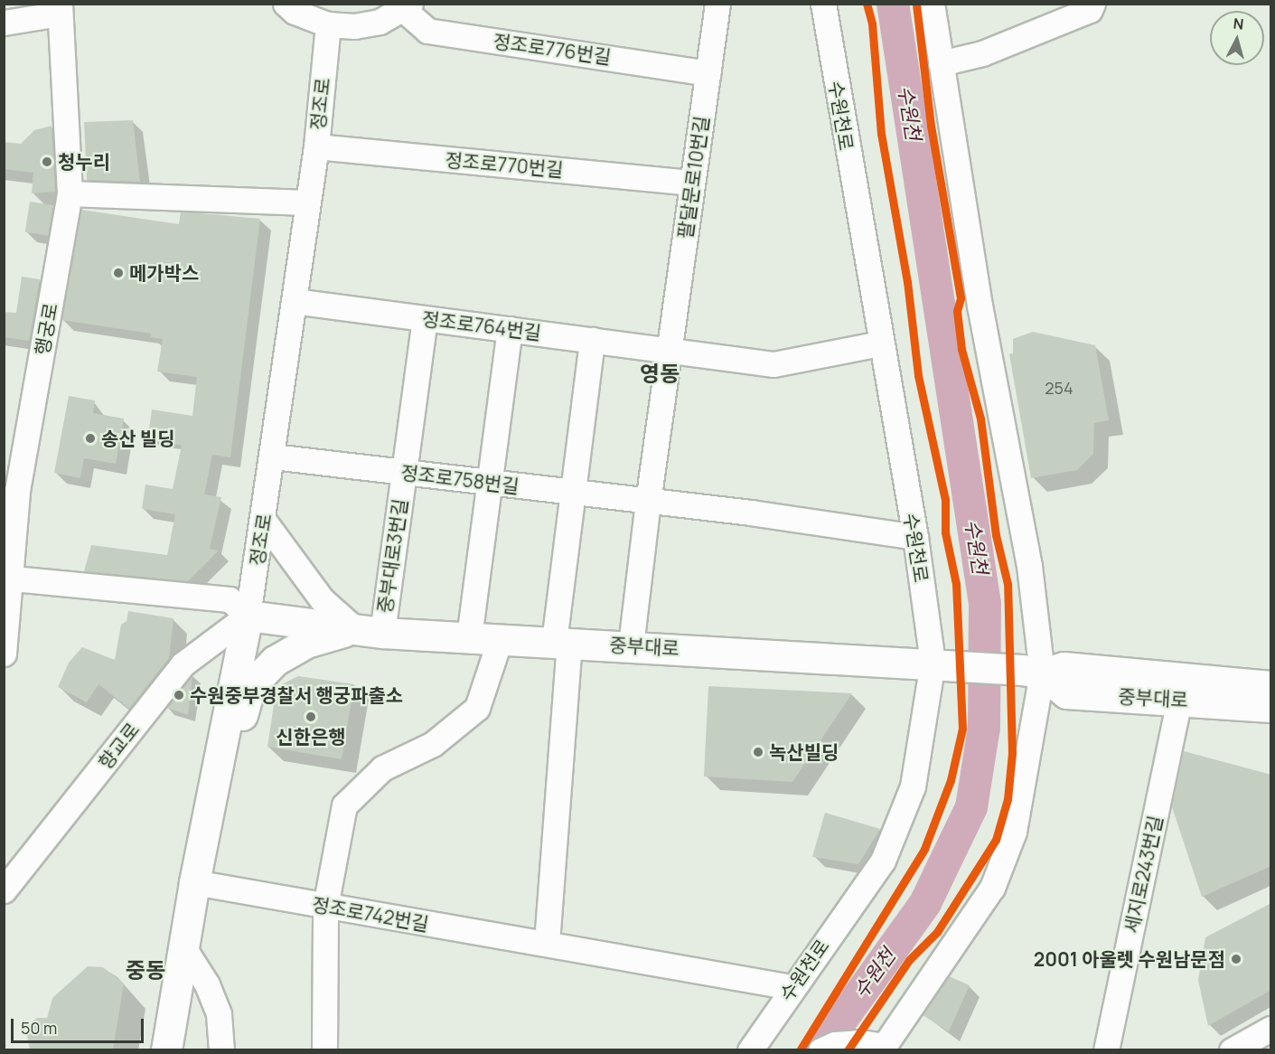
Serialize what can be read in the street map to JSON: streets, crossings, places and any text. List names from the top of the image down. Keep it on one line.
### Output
{"streets":{"main road":["정조로","중부대로"],"street":["정조로776번길","수원천로","정조로770번길","팔달문로10번길","정조로764번길","행궁로","정조로758번길","중부대로3번길","향교로","세지로243번길","정조로742번길"]},"crossings":[["정조로776번길","팔달문로10번길"],["정조로","정조로770번길"],["정조로","정조로764번길"],["정조로","정조로758번길"],["정조로","중부대로"],["정조로","향교로"],["정조로","정조로742번길"],["수원천로","정조로764번길"],["수원천로","정조로758번길"],["수원천로","중부대로"],["수원천로","정조로742번길"],["정조로770번길","팔달문로10번길"],["팔달문로10번길","정조로764번길"],["팔달문로10번길","정조로758번길"],["팔달문로10번길","중부대로"],["정조로764번길","중부대로3번길"],["정조로758번길","중부대로3번길"],["중부대로3번길","중부대로"],["중부대로","향교로"],["중부대로","세지로243번길"]],"districts":["영동","중동"],"water":["수원천"],"places":["청누리","메가박스","송산 빌딩","수원중부경찰서 행궁파출소","신한은행","녹산빌딩","2001 아울렛 수원남문점"],"house_numbers":["254"],"scale_bar":"50 m","north":"top"}
